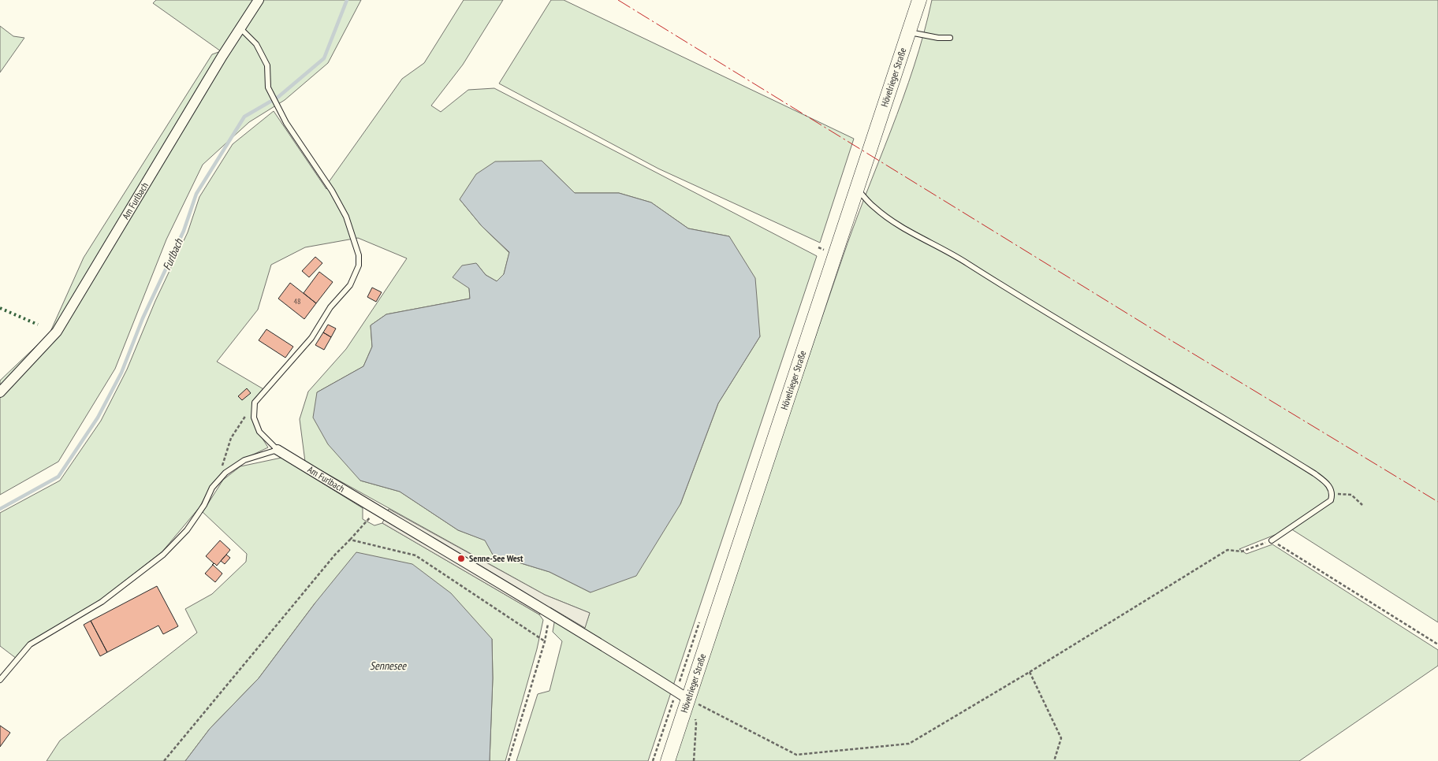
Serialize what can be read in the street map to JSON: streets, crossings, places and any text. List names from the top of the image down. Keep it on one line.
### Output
{"streets":{"main road":["Hövelrieger Straße"],"street":["Am Furlbach"]},"crossings":[["Hövelrieger Straße","Am Furlbach"]],"water":["Furlbach","Sennesee"],"places":["Senne-See West"],"house_numbers":["48"]}
